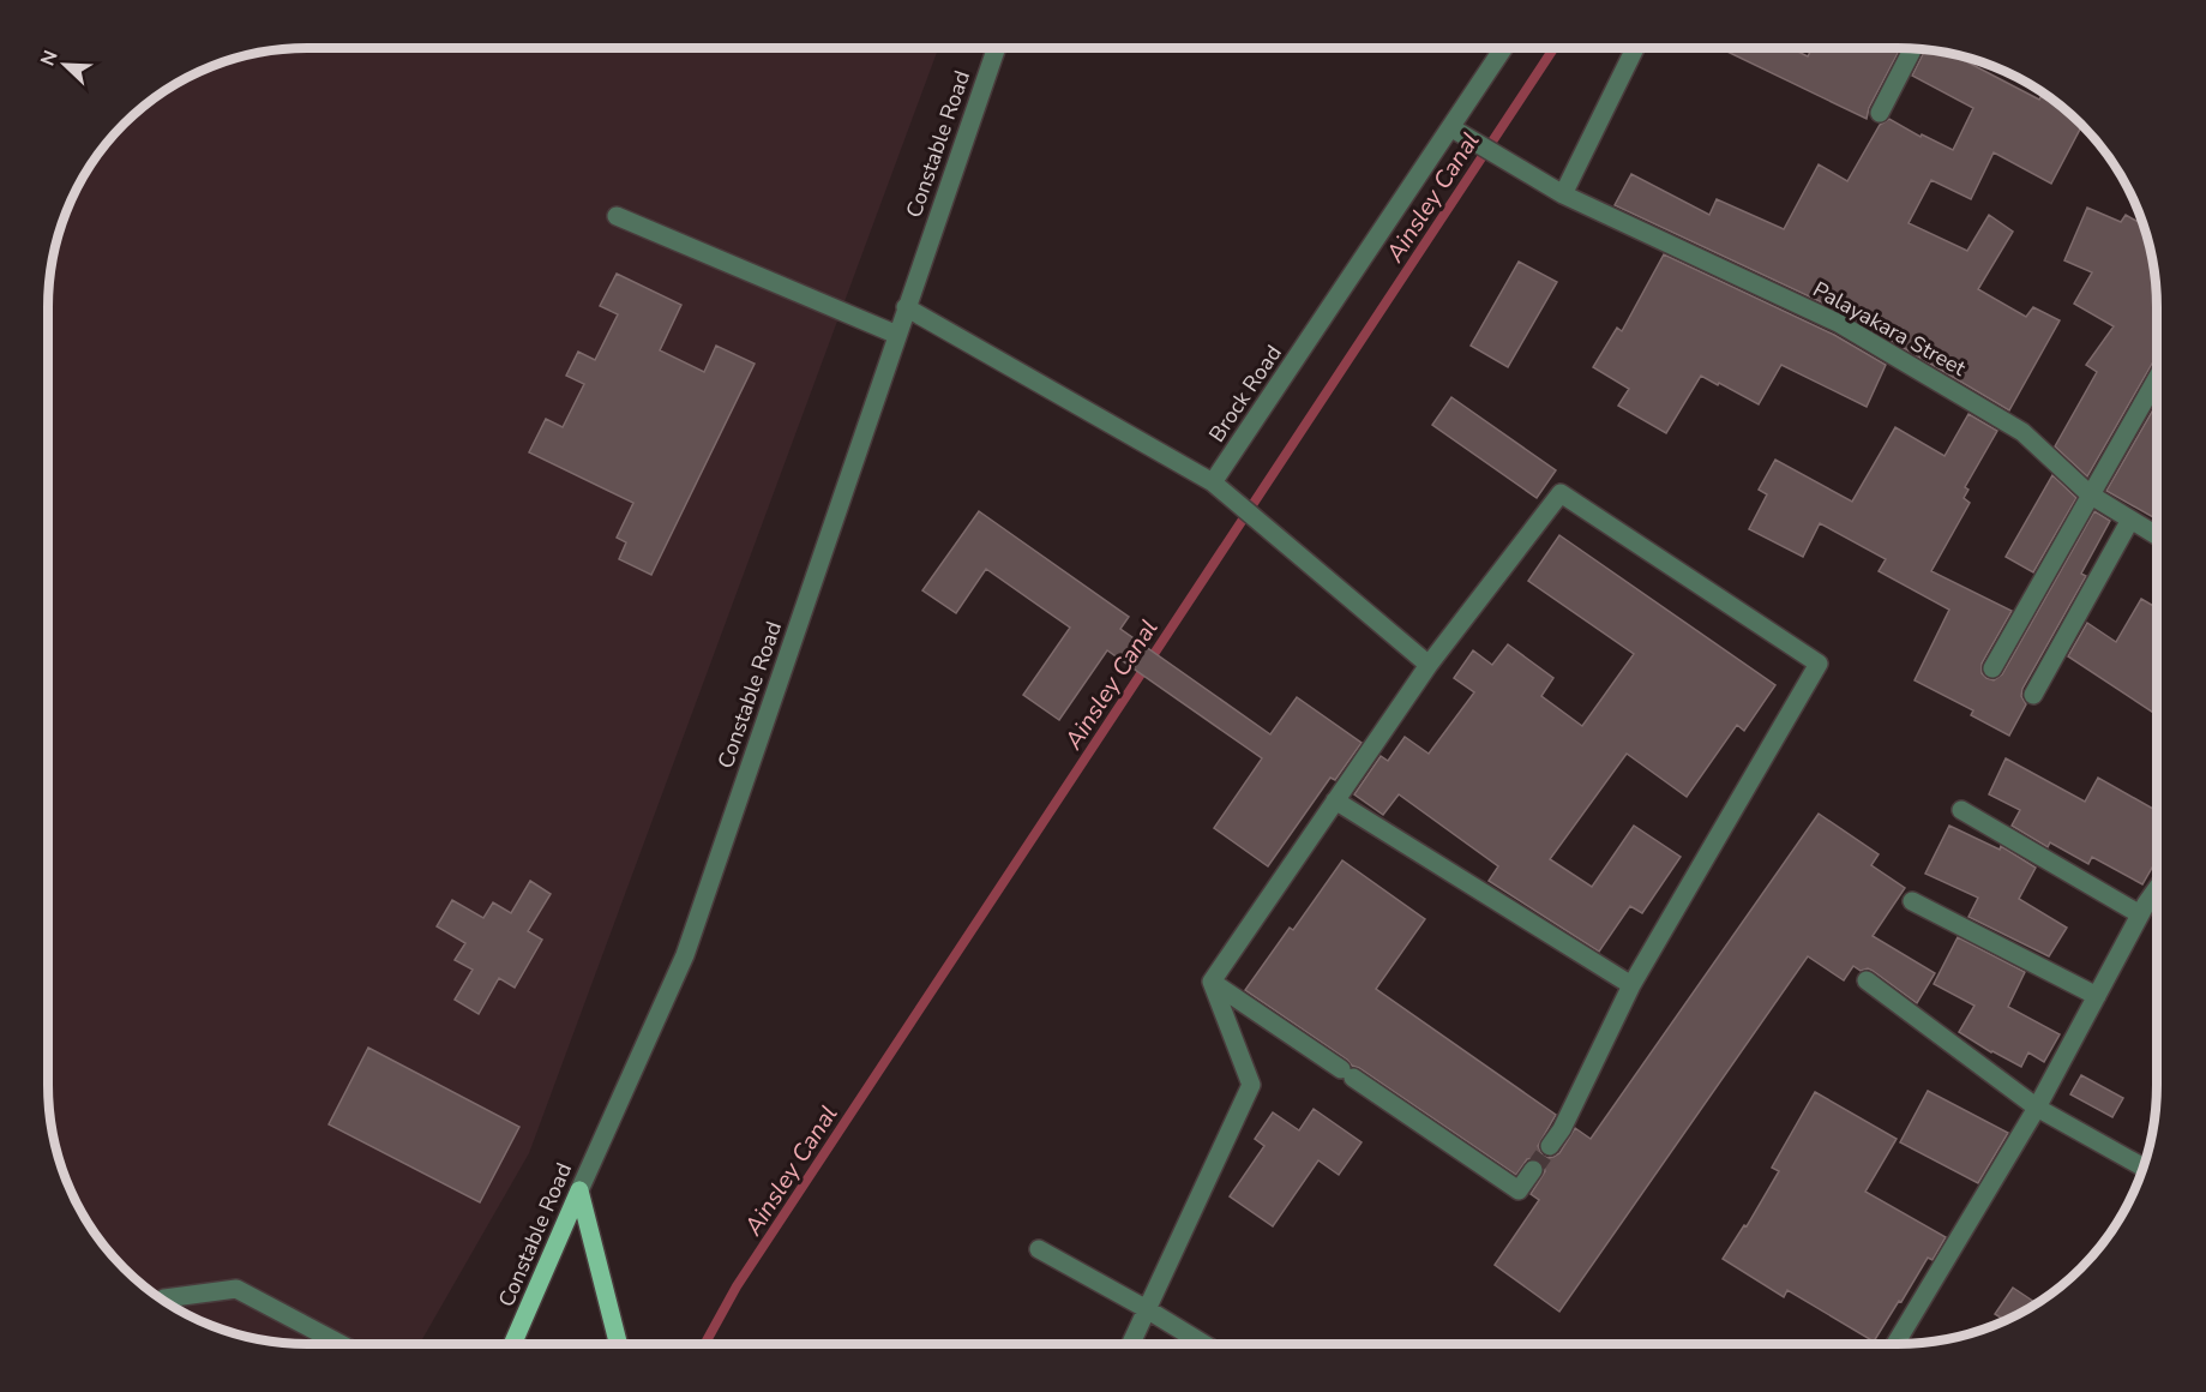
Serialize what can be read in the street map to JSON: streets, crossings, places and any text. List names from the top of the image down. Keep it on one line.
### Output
{"streets":{"main road":["Constable Road"],"street":["Palayakara Street","Brock Road"]},"crossings":[["Palayakara Street","Brock Road"]],"water":["Ainsley Canal"],"north":"top left"}
